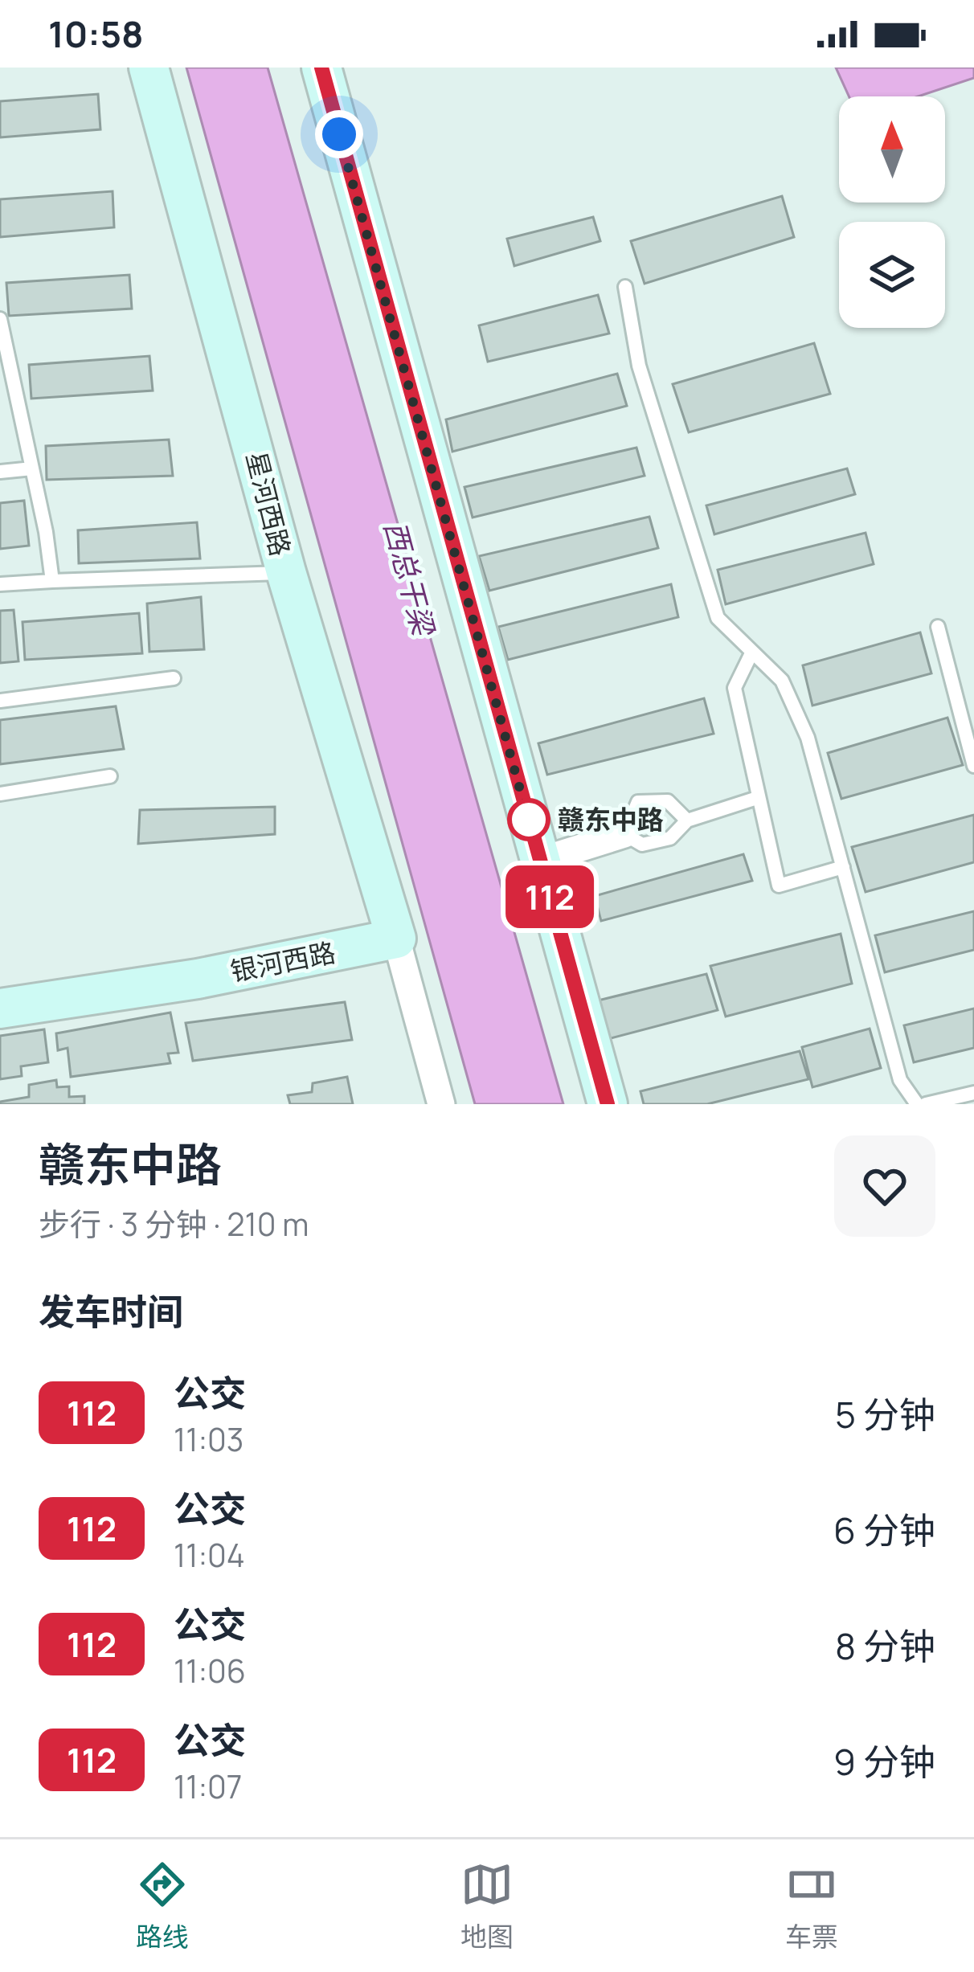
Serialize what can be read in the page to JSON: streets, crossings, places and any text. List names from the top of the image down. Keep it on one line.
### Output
{"streets":{"street":["星河西路","银河西路"]},"crossings":[["星河西路","银河西路"]],"water":["西总干梁"],"places":["赣东中路"],"lines":["bus line 112"],"north":"top","page":{"status":"10:58","on_map":"112","heading":[["赣东中路","步行 · 3 分钟 · 210 m"],"发车时间"],"list":[{"mark":"112","name":"公交","note":"11:03","value":"5 分钟"},{"mark":"112","name":"公交","note":"11:04","value":"6 分钟"},{"mark":"112","name":"公交","note":"11:06","value":"8 分钟"},{"mark":"112","name":"公交","note":"11:07","value":"9 分钟"}],"tabs":["路线","地图","车票"]}}
